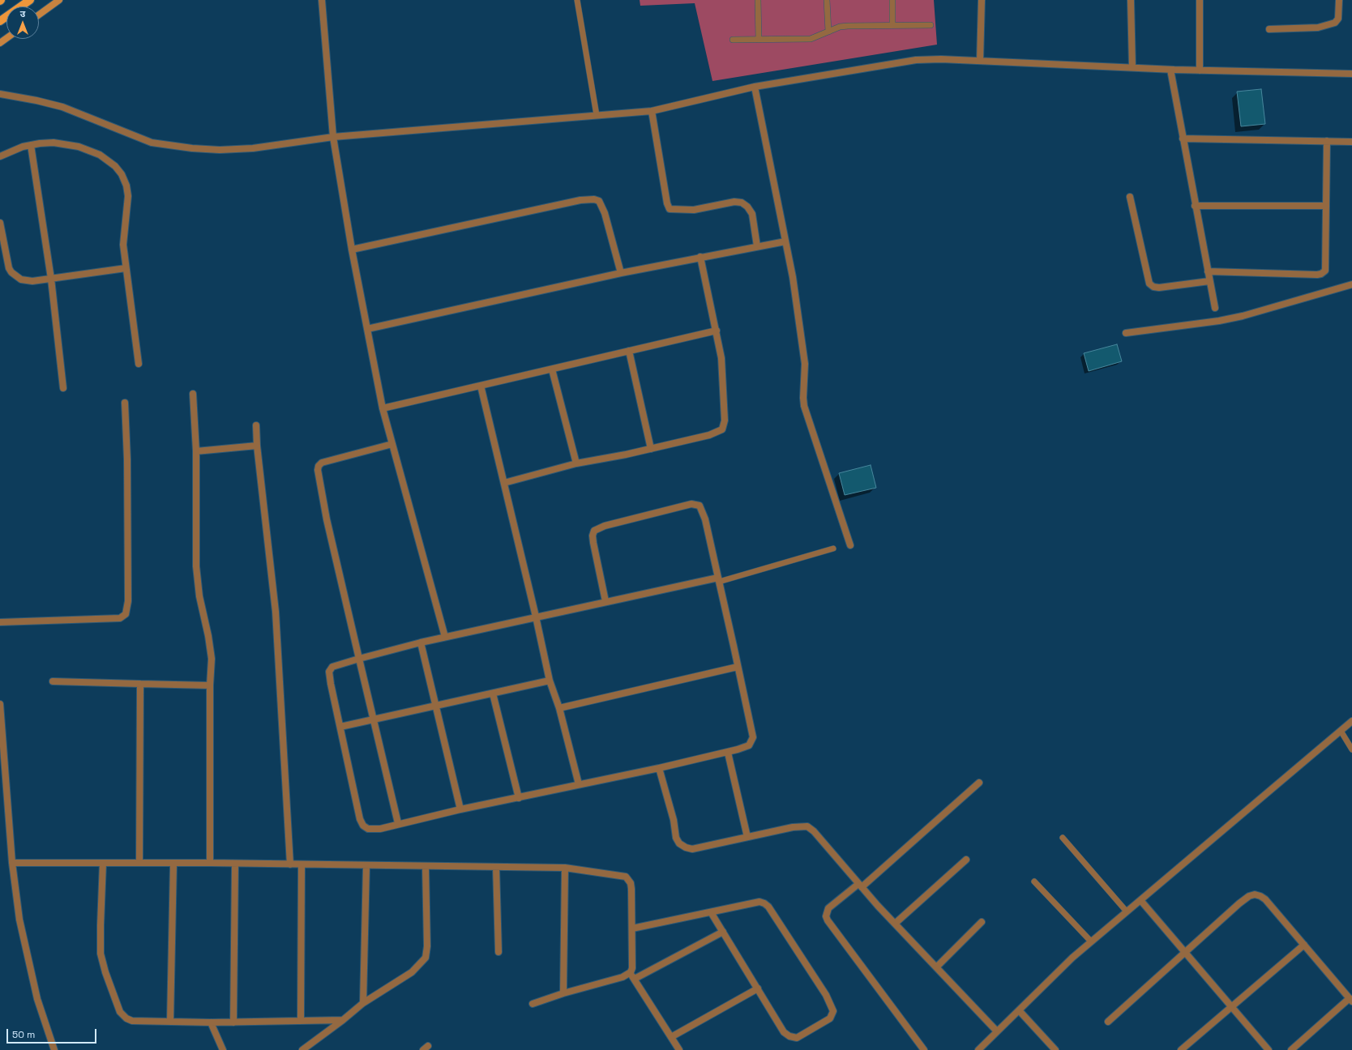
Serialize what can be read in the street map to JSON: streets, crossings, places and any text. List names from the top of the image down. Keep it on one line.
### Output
{"scale_bar":"50 m","north":"top"}
